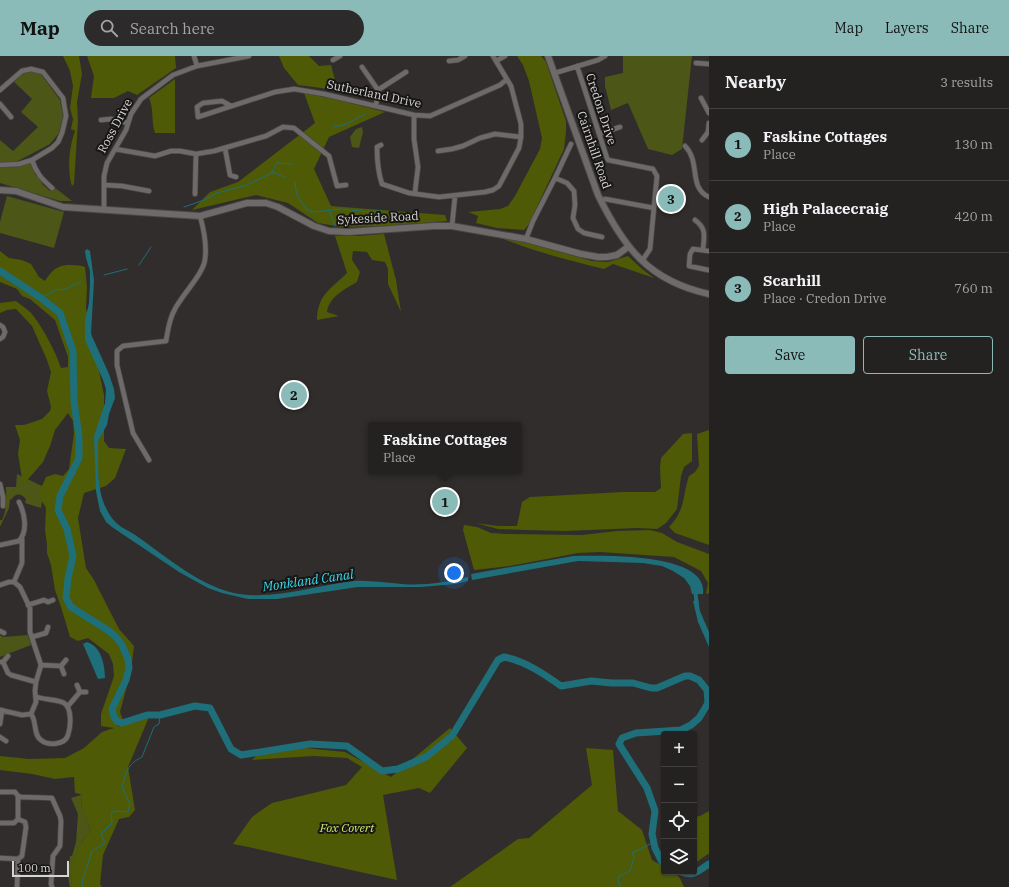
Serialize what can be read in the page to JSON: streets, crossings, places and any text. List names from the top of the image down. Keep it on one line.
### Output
{"streets":{"street":["Sutherland Drive","Credon Drive","Ross Drive","Cairnhill Road","Sykeside Road"]},"crossings":[["Credon Drive","Cairnhill Road"],["Ross Drive","Sykeside Road"],["Cairnhill Road","Sykeside Road"]],"water":["Monkland Canal"],"parks":["Fox Covert"],"scale_bar":"100 m","page":{"header":"Map","search":"Search here","nav":["Map","Layers","Share"],"heading":["Nearby","3 results"],"list":[{"mark":"1","name":"Faskine Cottages","note":"Place","value":"130 m"},{"mark":"2","name":"High Palacecraig","note":"Place","value":"420 m"},{"mark":"3","name":"Scarhill","note":"Place · Credon Drive","value":"760 m"}],"pins":["3","2","1"],"buttons":["Save","Share"],"popup":["Faskine Cottages","Place"],"map_buttons":["+","−"],"scale":"100 m"}}
